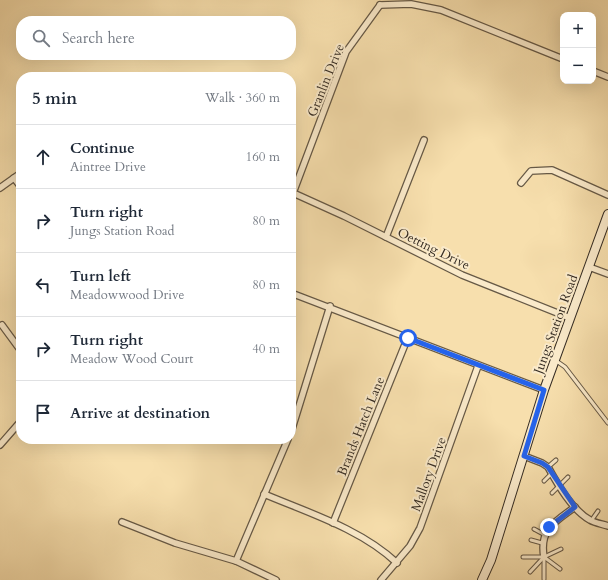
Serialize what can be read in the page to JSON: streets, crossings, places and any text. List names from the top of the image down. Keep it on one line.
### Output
{"streets":{"main road":["Jungs Station Road"],"street":["Granlin Drive","Oetting Drive","Brands Hatch Lane","Mallory Drive"]},"crossings":[["Oetting Drive","Jungs Station Road"]],"page":{"map_buttons":["+","−"],"search":"Search here","heading":["5 min","Walk · 360 m"],"list":[["Continue","Aintree Drive","160 m"],["Turn right","Jungs Station Road","80 m"],["Turn left","Meadowwood Drive","80 m"],["Turn right","Meadow Wood Court","40 m"],"Arrive at destination"]}}
